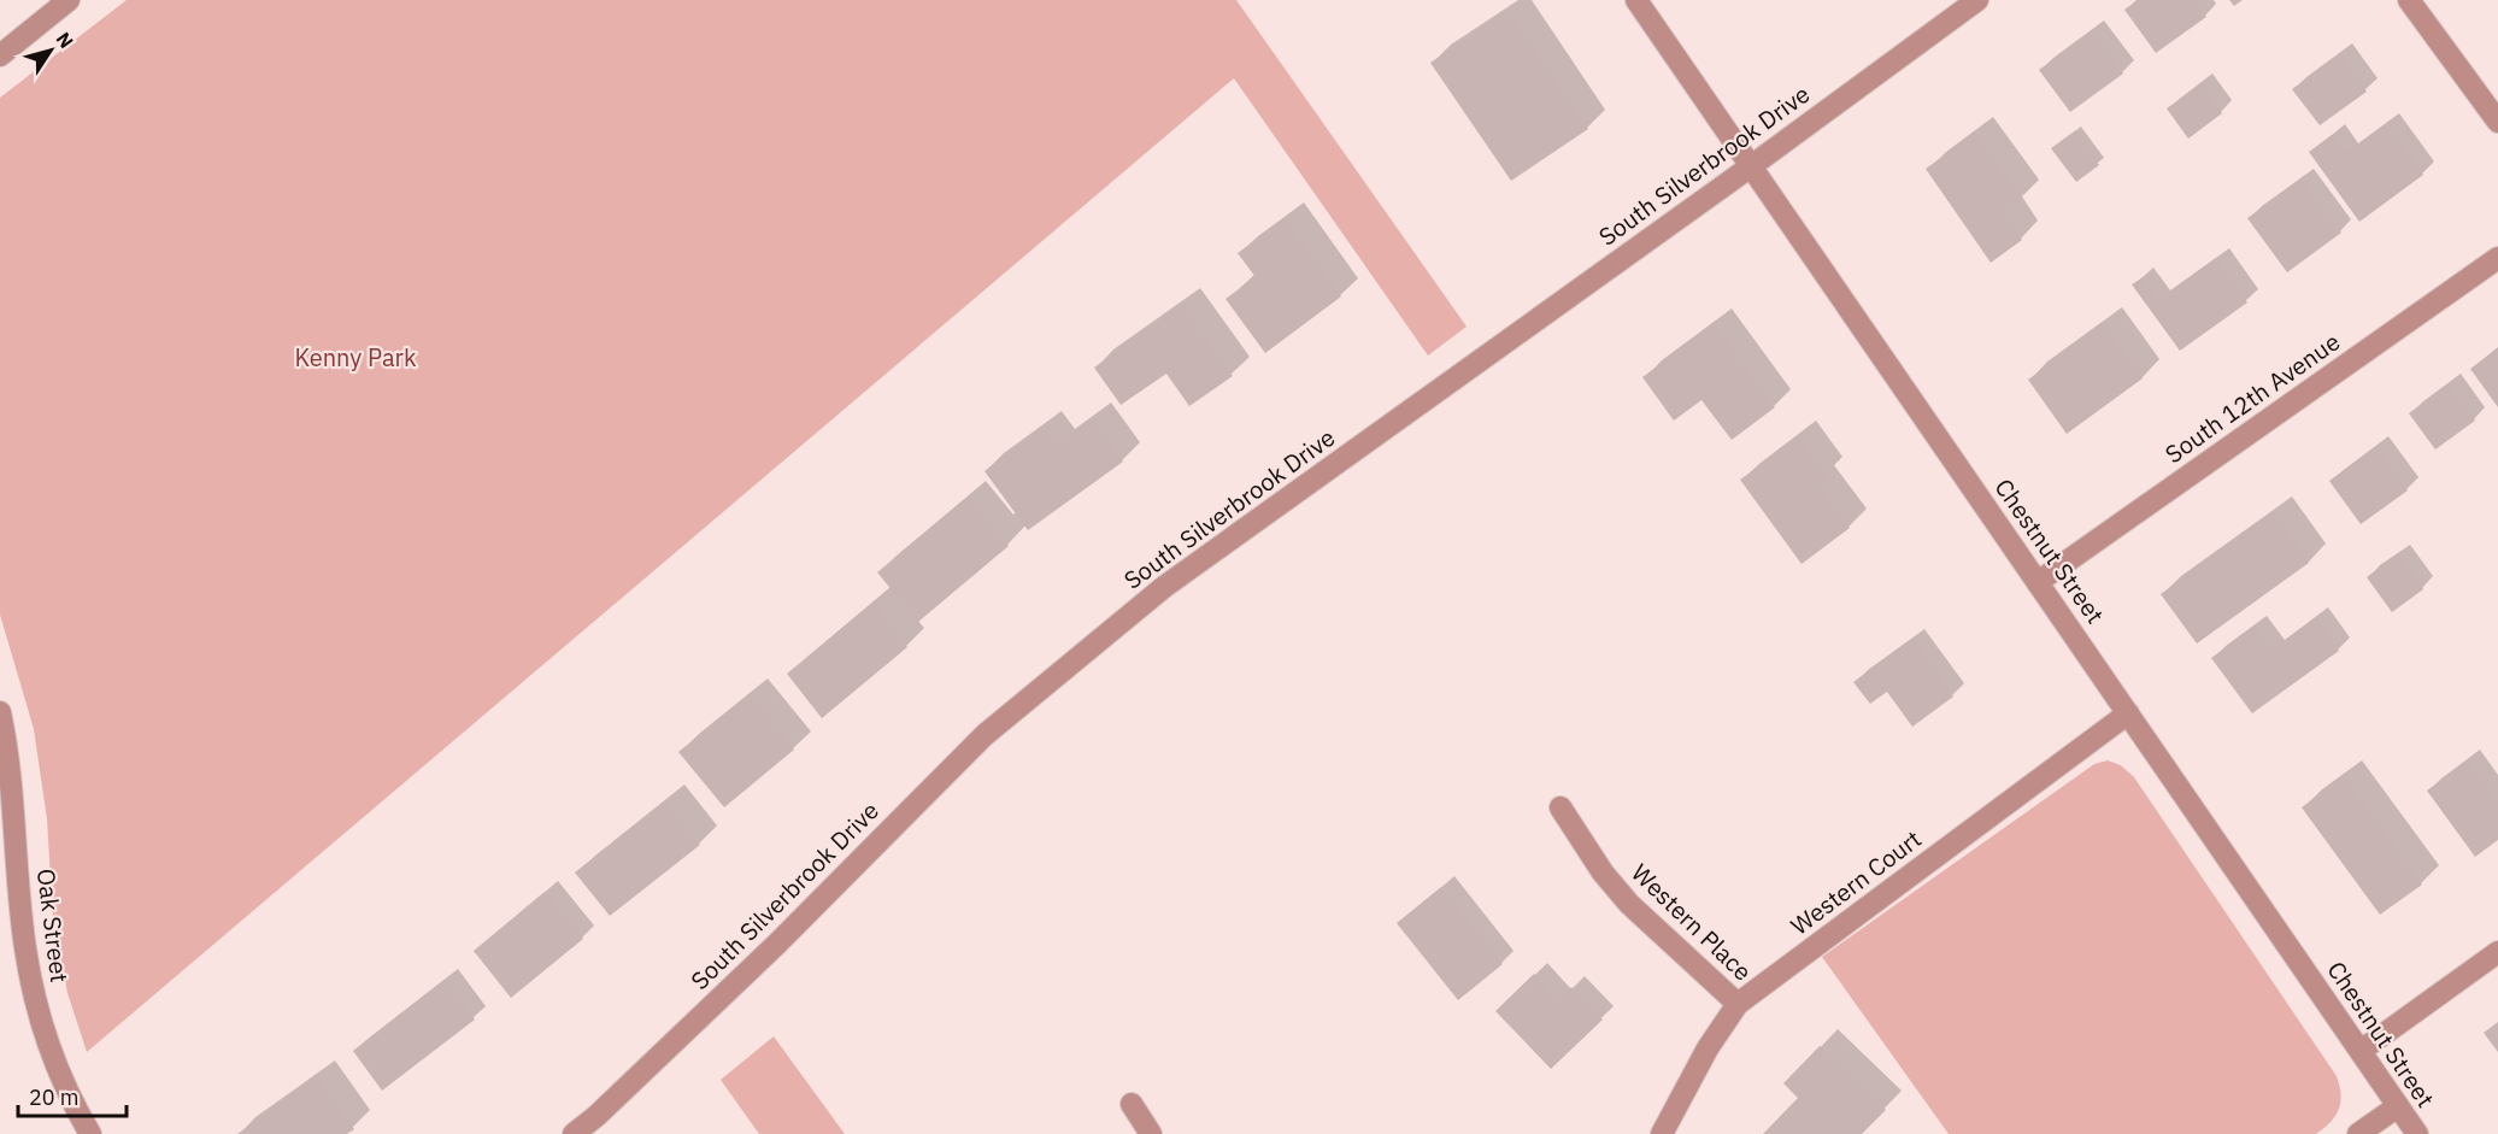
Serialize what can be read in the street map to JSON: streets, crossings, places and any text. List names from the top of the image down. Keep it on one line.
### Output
{"streets":{"street":["South Silverbrook Drive","South 12th Avenue","Chestnut Street","Western Court","Western Place","Oak Street"]},"crossings":[["South Silverbrook Drive","Chestnut Street"],["South 12th Avenue","Chestnut Street"],["Chestnut Street","Western Court"],["Western Court","Western Place"]],"parks":["Kenny Park"],"scale_bar":"20 m","north":"top right"}
